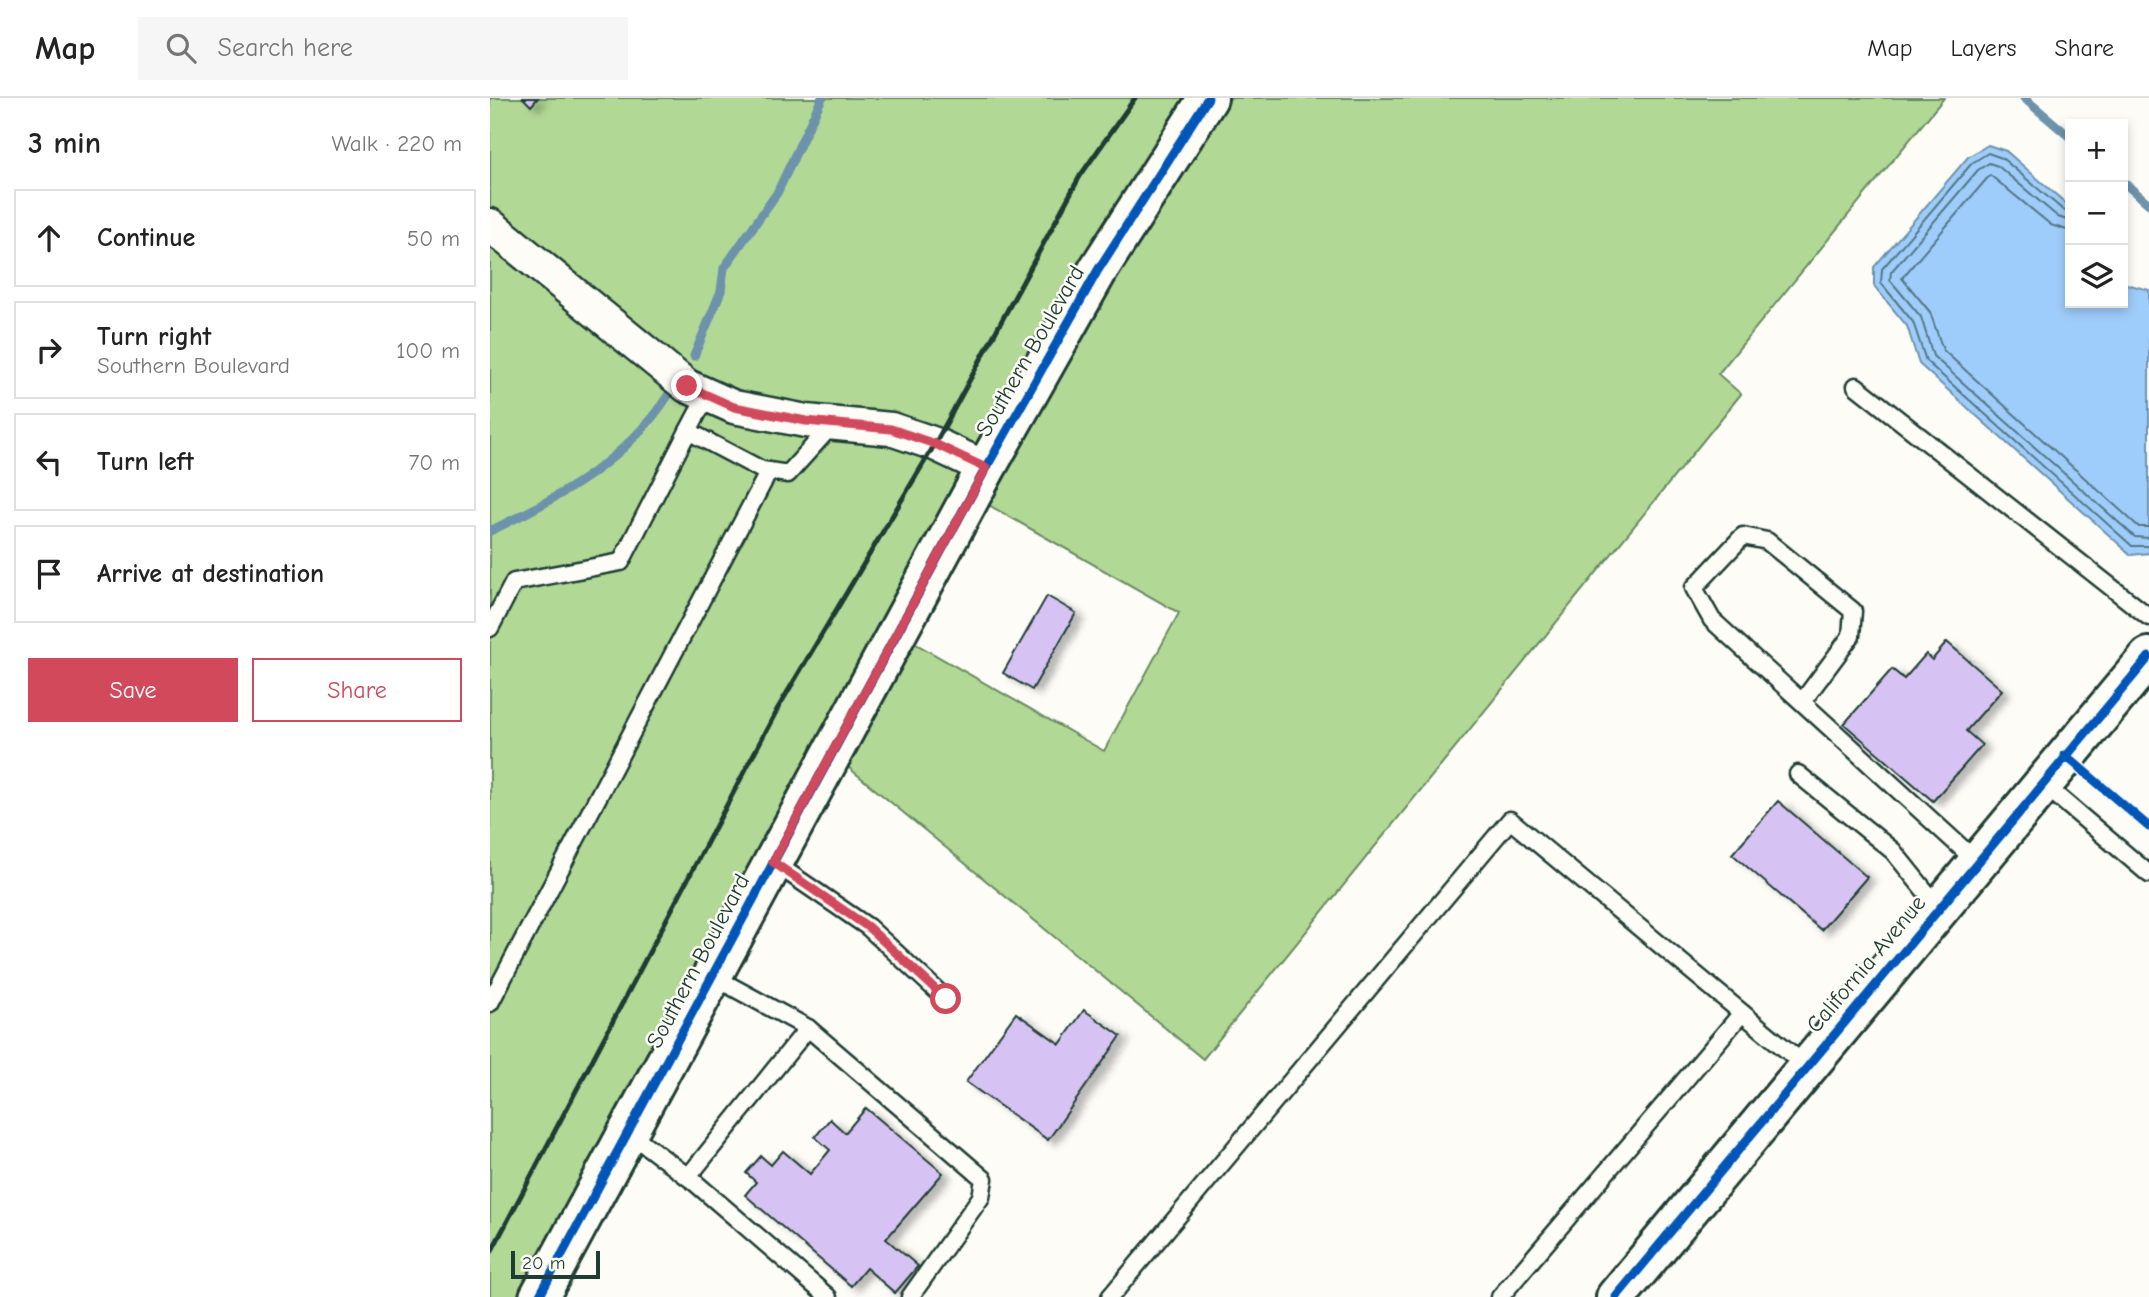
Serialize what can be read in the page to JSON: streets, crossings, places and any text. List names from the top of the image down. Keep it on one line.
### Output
{"streets":{"street":["Southern Boulevard","California Avenue"]},"scale_bar":"20 m","page":{"header":"Map","search":"Search here","nav":["Map","Layers","Share"],"heading":["3 min","Walk · 220 m"],"map_buttons":["+","−"],"list":[["Continue","50 m"],["Turn right","Southern Boulevard","100 m"],["Turn left","70 m"],"Arrive at destination"],"buttons":["Save","Share"],"scale":"20 m"}}
